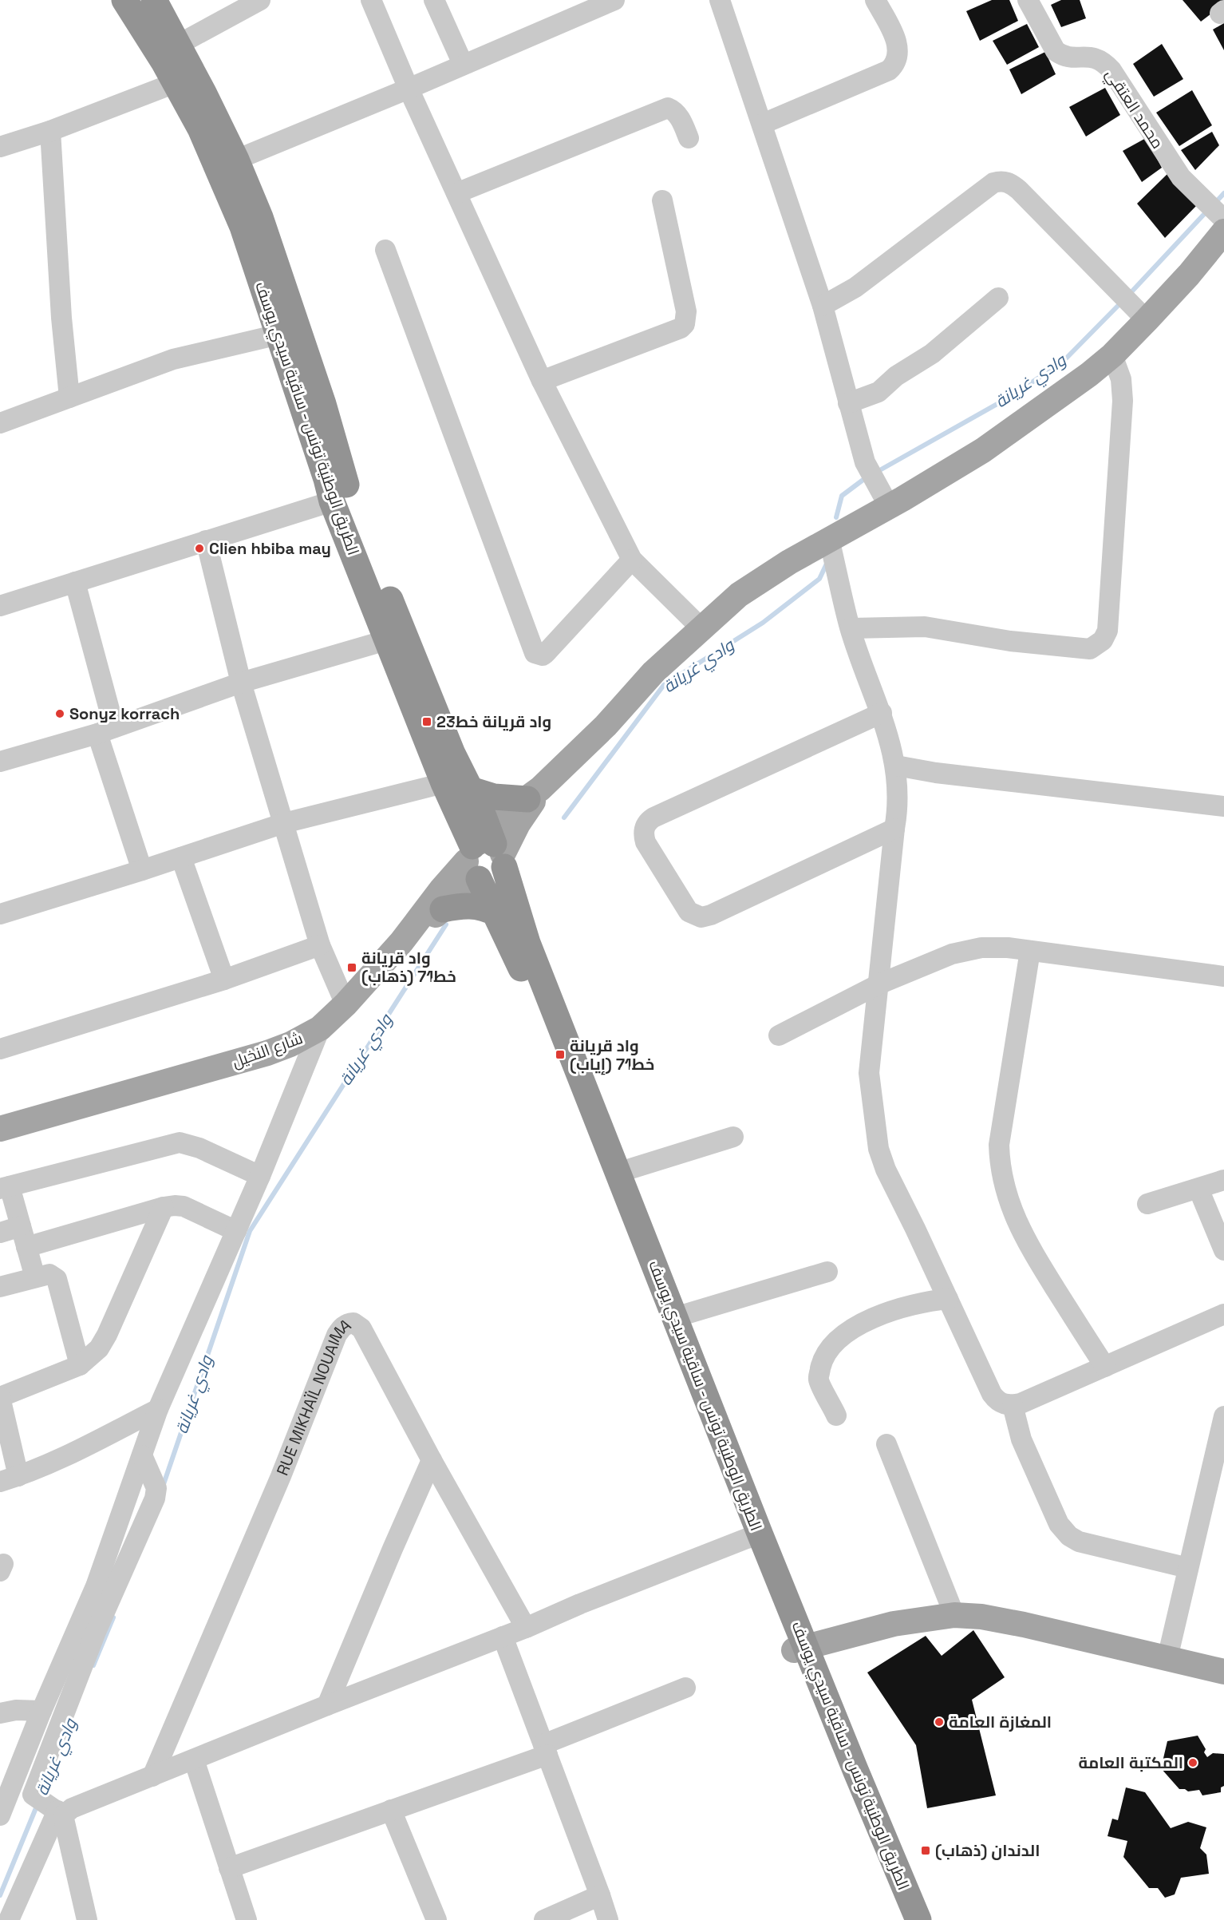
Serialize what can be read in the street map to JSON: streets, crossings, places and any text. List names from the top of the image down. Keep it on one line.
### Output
{"streets":{"highway":["الطريق الوطنية تونس - ساقية سيدي يوسف"],"main road":["شارع النخيل"],"street":["محمد العتقي","RUE MIKHAÏL NOUAIMA"]},"crossings":[["الطريق الوطنية تونس - ساقية سيدي يوسف","شارع النخيل"]],"water":["وادي غريانة"],"places":{"other":["Clien hbiba may","Sonyz korrach","المغازة العامة","المكتبة العامة"],"transit":["واد قريانة خط23","واد قريانة خط71 (ذهاب)","واد قريانة خط71 (إياب)","الدندان (ذهاب)"]}}
